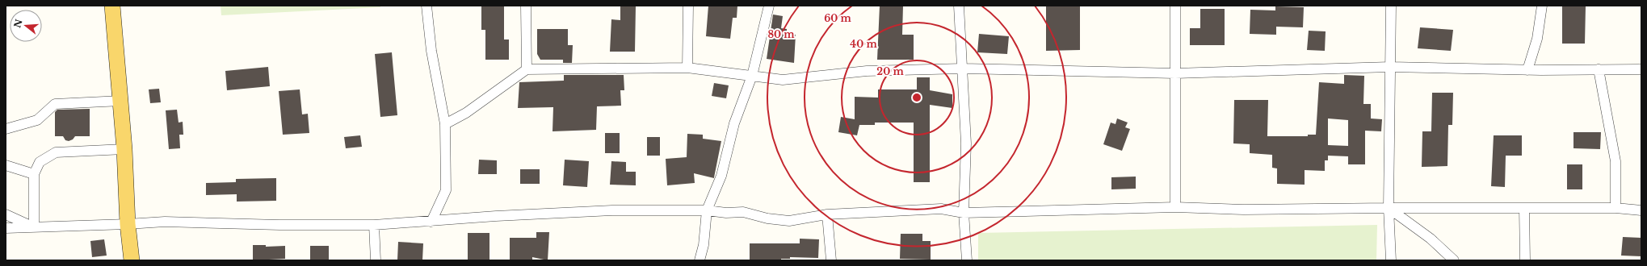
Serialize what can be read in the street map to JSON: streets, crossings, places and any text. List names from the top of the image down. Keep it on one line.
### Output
{"north":"left","rings":["60 m","80 m","40 m","20 m"]}
